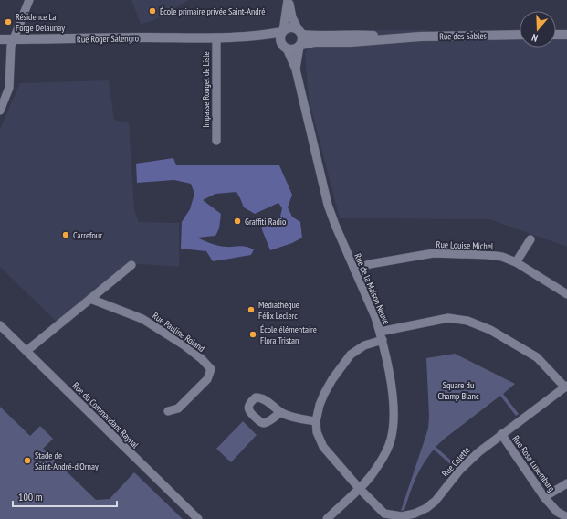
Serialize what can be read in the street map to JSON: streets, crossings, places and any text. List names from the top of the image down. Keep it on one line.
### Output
{"streets":{"main road":["Rue des Sables","Rue Roger Salengro"],"street":["Impasse Rouget de Lisle","Rue Louise Michel","Rue de la Maison Neuve","Rue Pauline Roland","Rue du Commandant Raynal","Rue Colette","Rue Rosa Luxemburg"]},"crossings":[["Rue des Sables","Rue Roger Salengro"],["Rue des Sables","Rue de la Maison Neuve"],["Rue Roger Salengro","Impasse Rouget de Lisle"],["Rue Roger Salengro","Rue de la Maison Neuve"],["Rue Louise Michel","Rue de la Maison Neuve"],["Rue de la Maison Neuve","Rue Colette"],["Rue Colette","Rue Rosa Luxemburg"]],"parks":["Square du Champ Blanc"],"places":["École primaire privée Saint-André","Résidence La Forge Delaunay","Graffiti Radio","Carrefour","Médiathèque Félix Leclerc","École élémentaire Flora Tristan","Stade de Saint-André-d'Ornay"],"scale_bar":"100 m","north":"bottom"}
